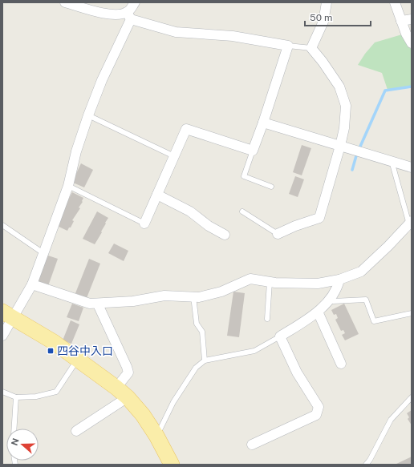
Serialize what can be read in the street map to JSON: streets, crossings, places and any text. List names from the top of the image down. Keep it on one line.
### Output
{"places":{"transit":["四谷中入口"]},"scale_bar":"50 m","north":"left"}
